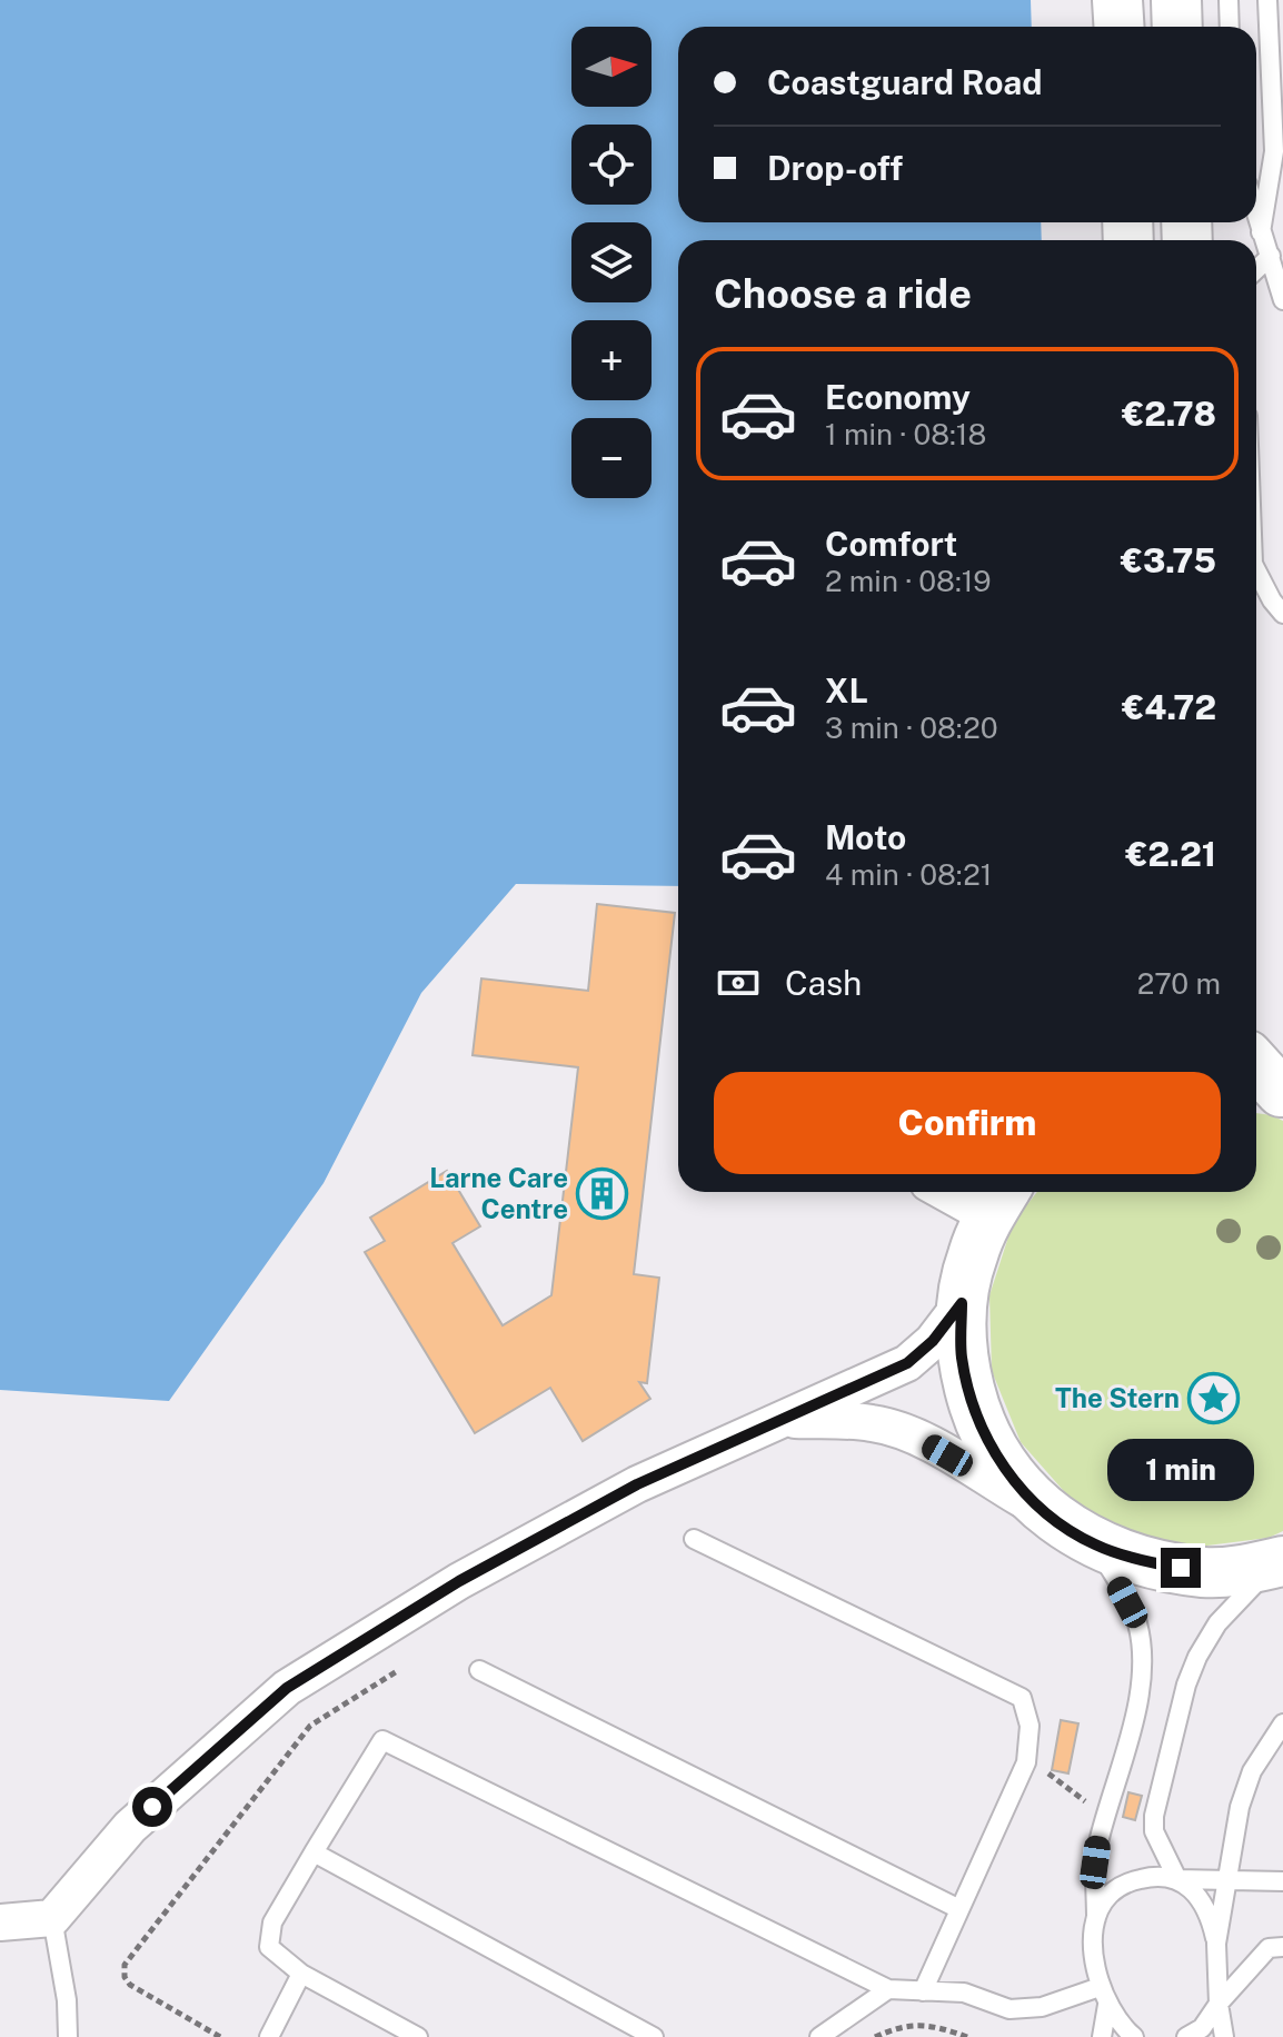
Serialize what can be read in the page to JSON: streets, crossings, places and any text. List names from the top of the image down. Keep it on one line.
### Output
{"places":{"building":["Larne Care Centre"],"place":["The Stern"]},"north":"right","page":{"map_buttons":["+","−"],"banner":["Coastguard Road","Drop-off"],"heading":"Choose a ride","list":[{"name":"Economy","note":"1 min · 08:18","value":"€2.78"},{"name":"Comfort","note":"2 min · 08:19","value":"€3.75"},{"name":"XL","note":"3 min · 08:20","value":"€4.72"},{"name":"Moto","note":"4 min · 08:21","value":"€2.21"}],"pay":["Cash","270 m"],"buttons":"Confirm","bubble":"1 min"}}
